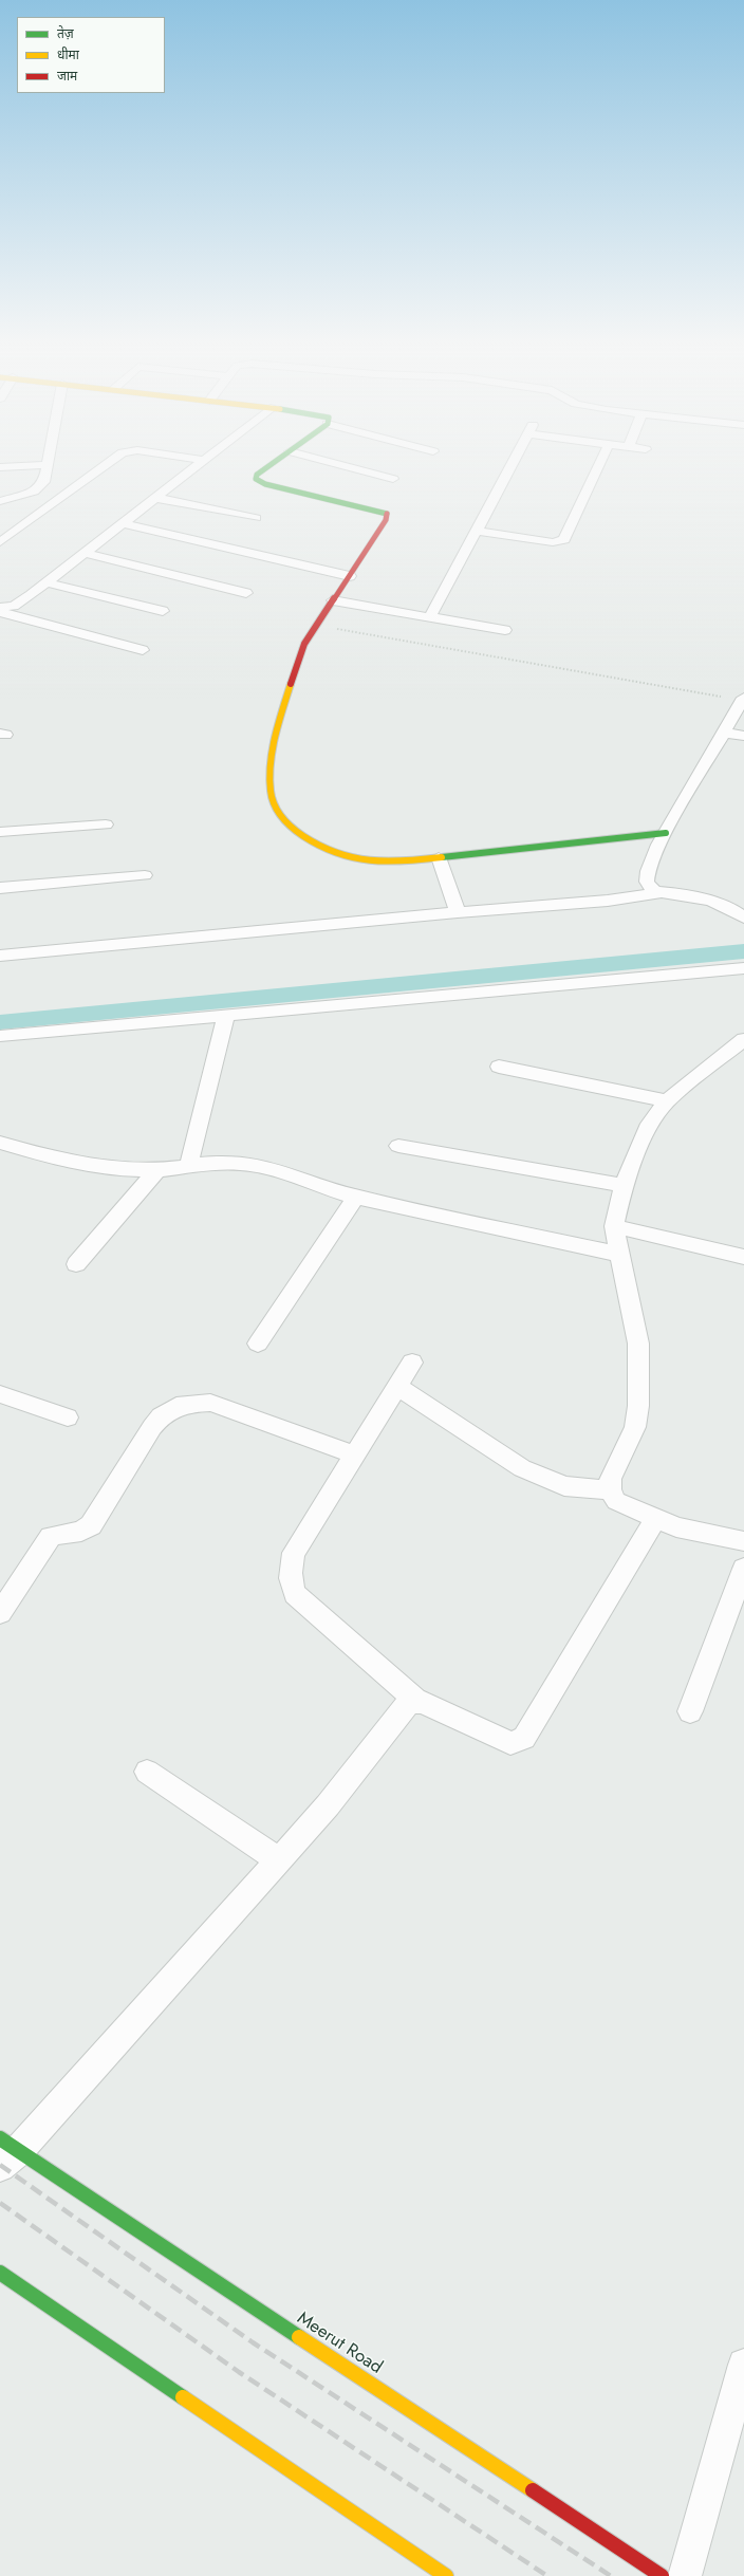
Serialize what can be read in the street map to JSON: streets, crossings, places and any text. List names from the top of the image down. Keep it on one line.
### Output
{"streets":{"main road":["Meerut Road"]},"legend":["तेज़","धीमा","जाम"]}
